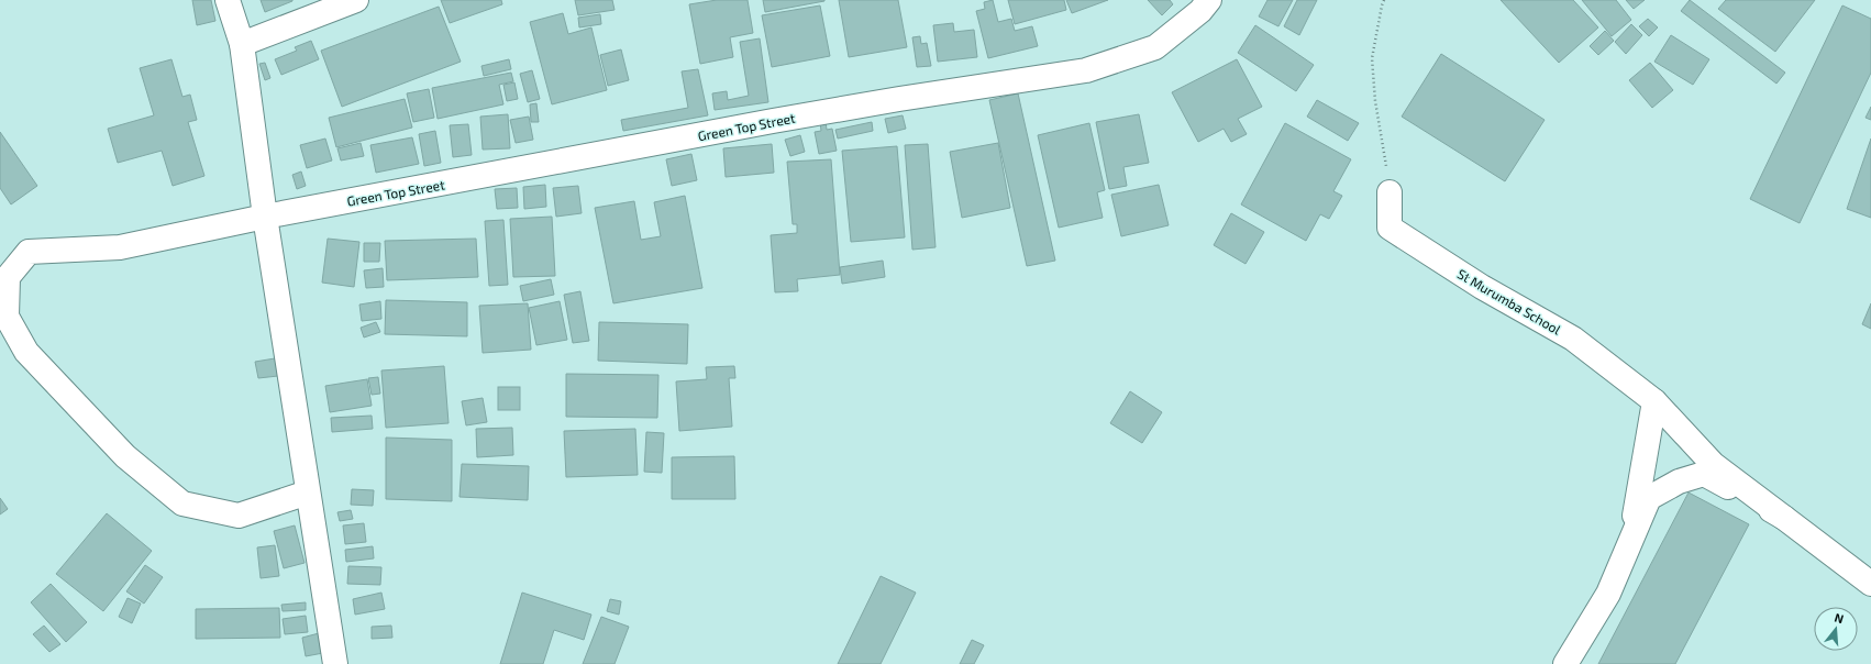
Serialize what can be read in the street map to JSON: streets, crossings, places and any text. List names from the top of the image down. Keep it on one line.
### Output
{"streets":{"street":["Green Top Street","St Murumba School"]},"north":"top"}
